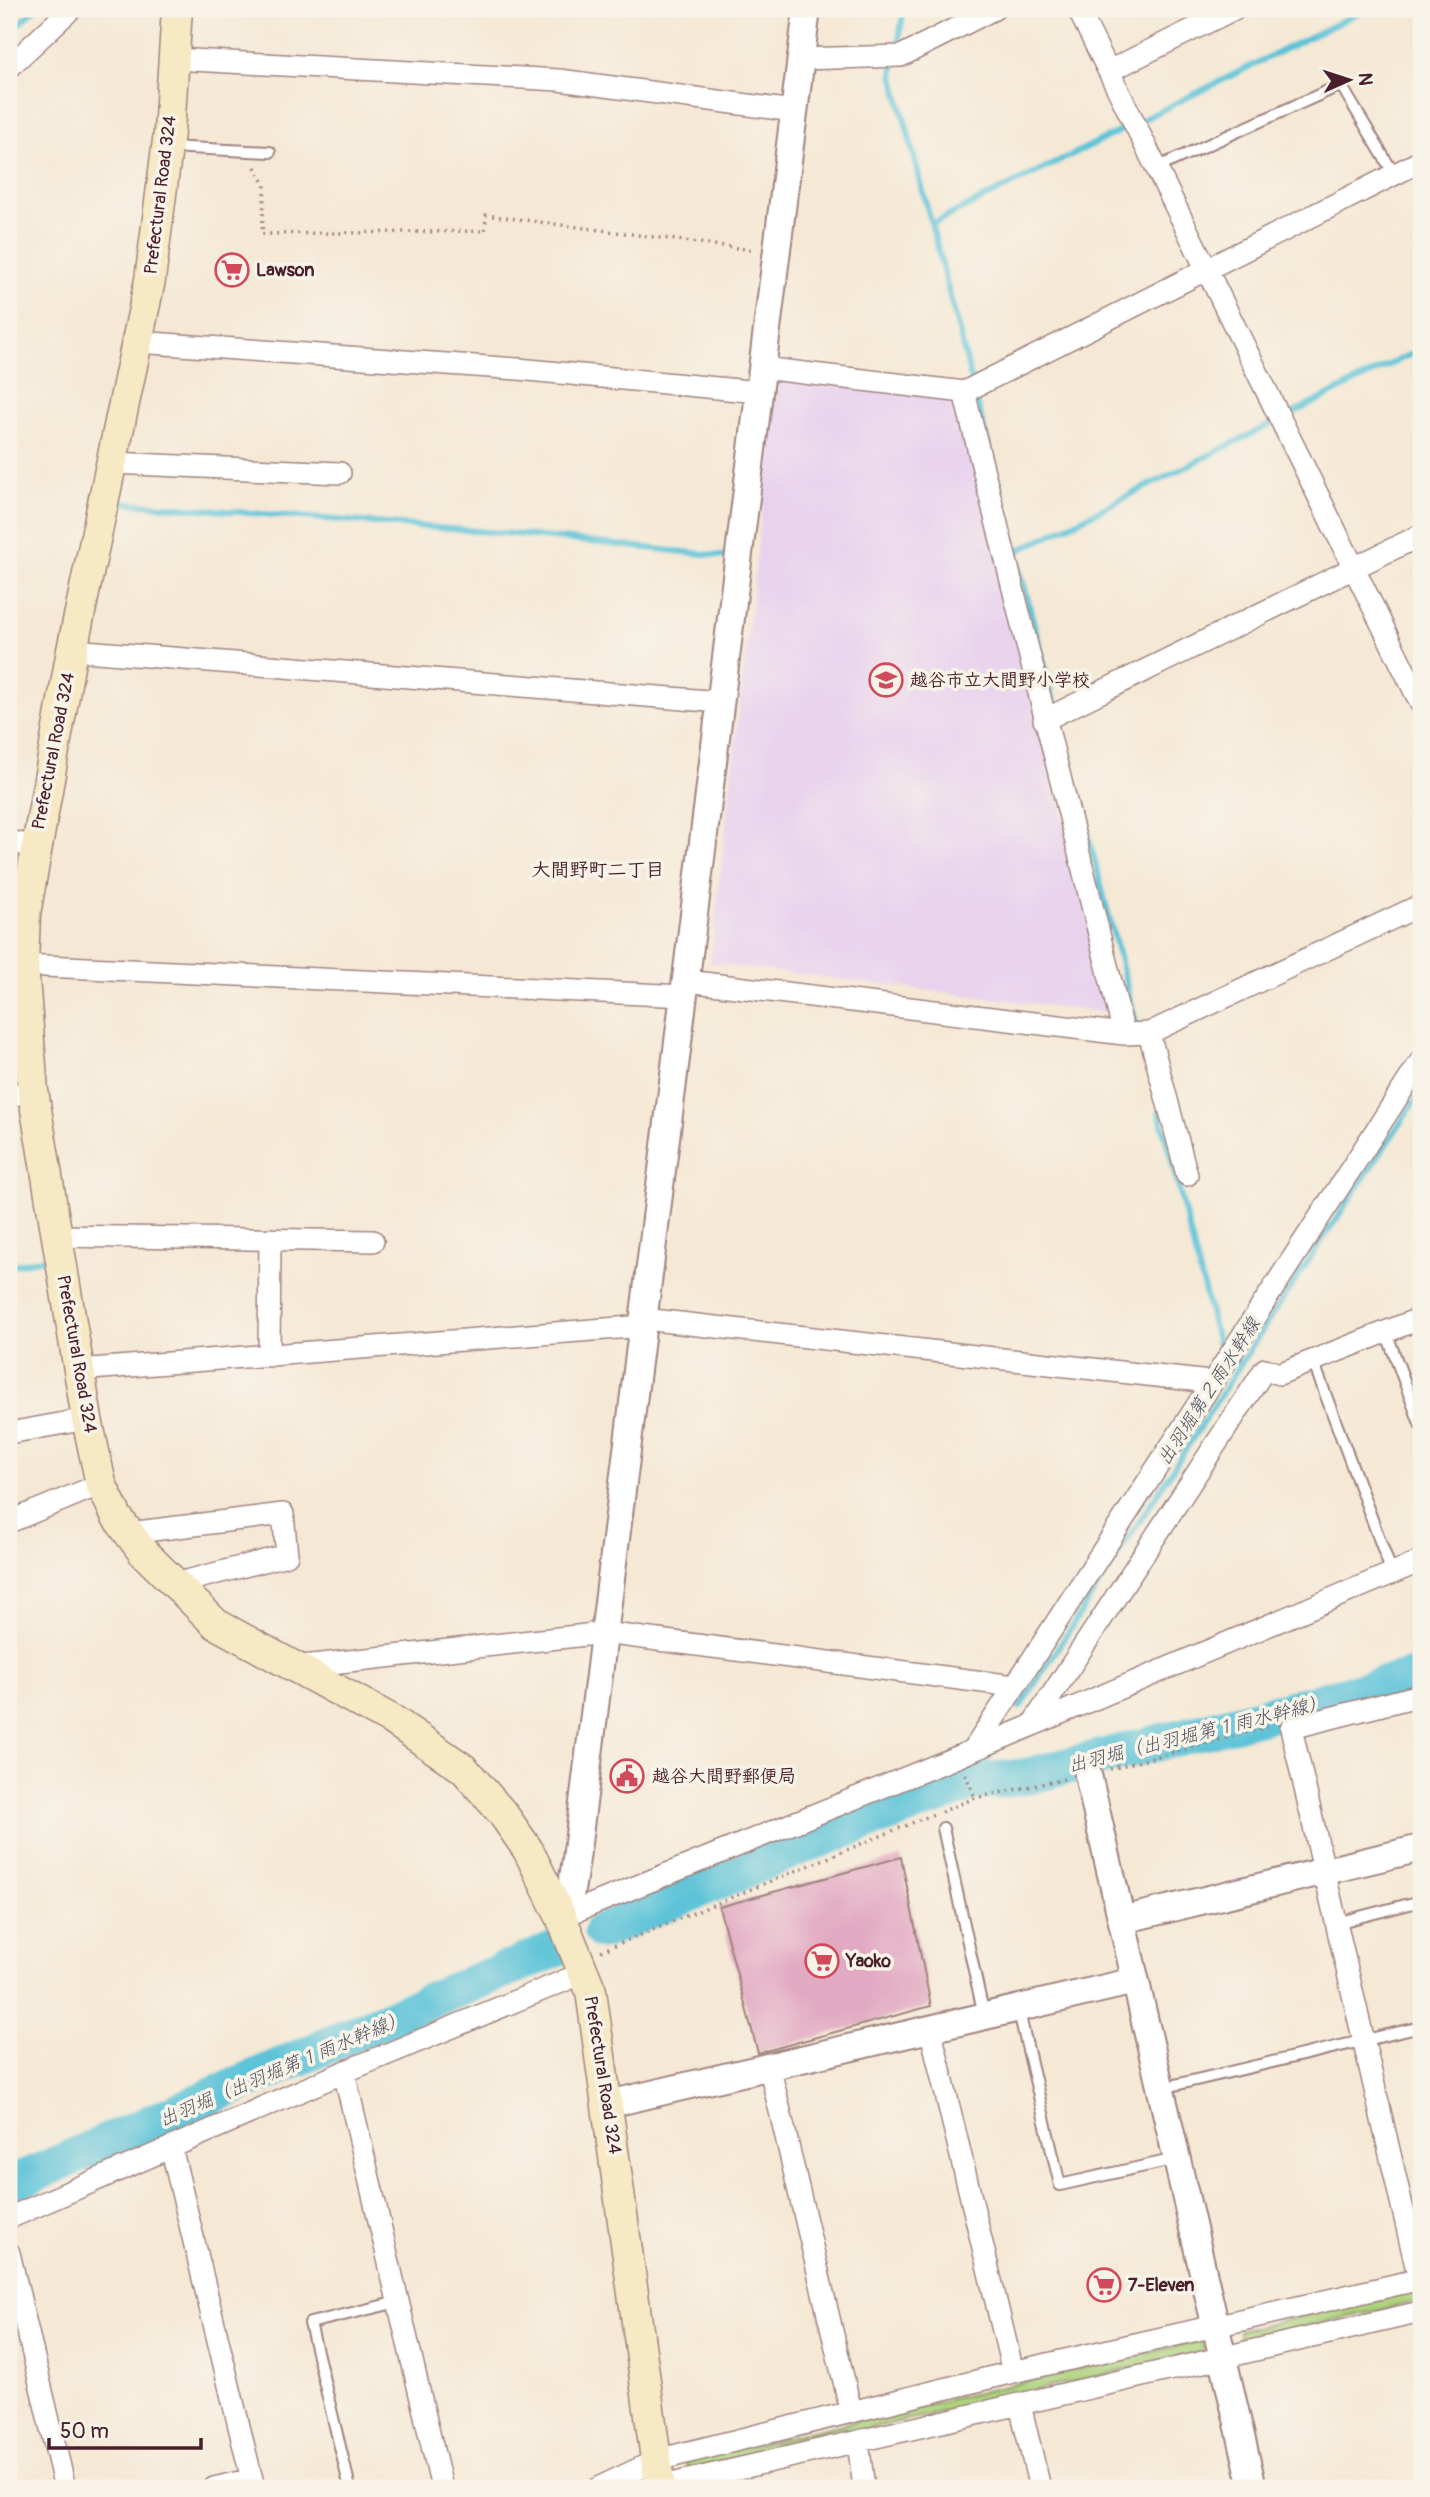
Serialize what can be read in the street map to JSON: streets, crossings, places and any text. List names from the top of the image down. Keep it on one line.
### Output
{"streets":{"main road":["Prefectural Road 324"]},"districts":["大間野町二丁目"],"water":["出羽堀第２雨水幹線","出羽堀（出羽堀第１雨水幹線）"],"places":{"supermarket":["Lawson","Yaoko","7-Eleven"],"school or university":["越谷市立大間野小学校"],"public building":["越谷大間野郵便局"]},"scale_bar":"50 m","north":"right"}
